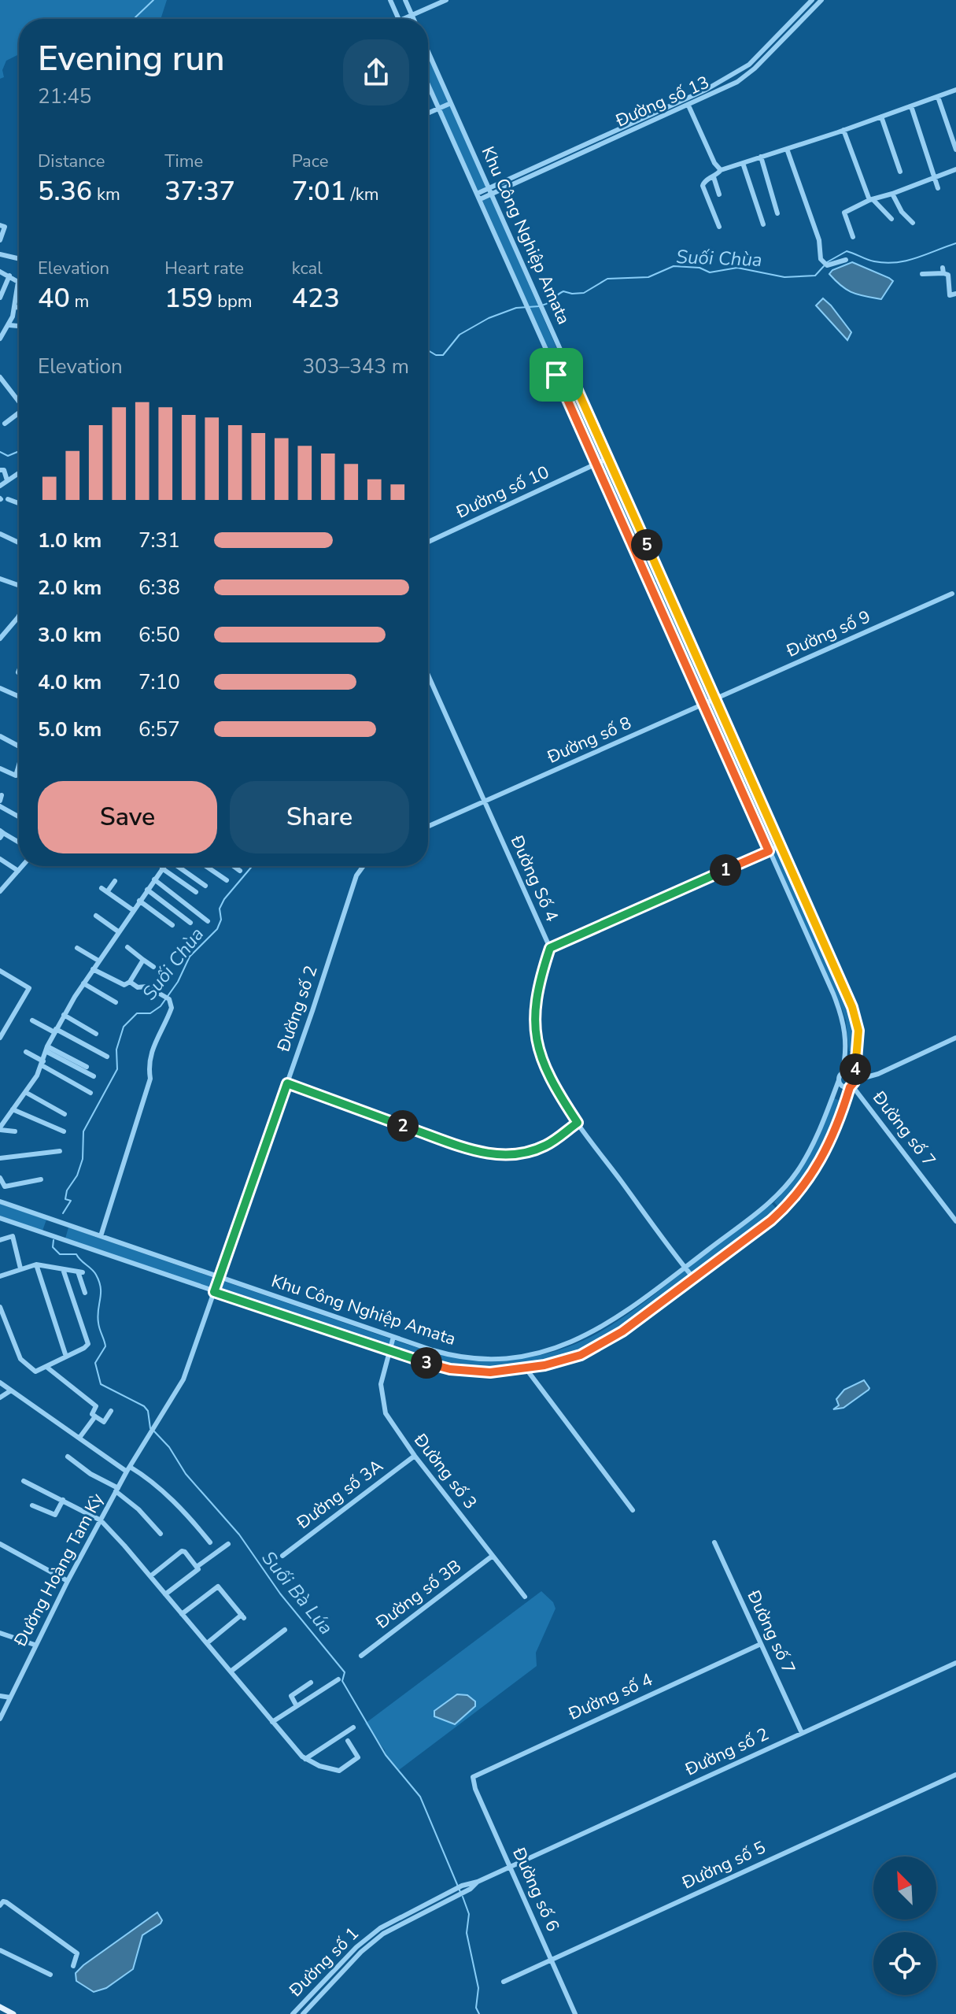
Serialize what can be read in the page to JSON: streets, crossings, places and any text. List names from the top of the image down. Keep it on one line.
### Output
{"streets":{"street":["Đường số 13","Khu Công Nghiệp Amata","Đường số 10","Đường số 9","Đường số 8","Đường Số 4","Đường số 2","Đường số 7","Đường số 3","Đường số 3A","Đường Hoàng Tam Kỳ","Đường số 3B","Đường số 4","Đường số 5","Đường số 6","Đường số 1"]},"crossings":[["Đường số 13","Khu Công Nghiệp Amata"],["Khu Công Nghiệp Amata","Đường số 10"],["Khu Công Nghiệp Amata","Đường số 9"],["Khu Công Nghiệp Amata","Đường số 8"],["Khu Công Nghiệp Amata","Đường Số 4"],["Khu Công Nghiệp Amata","Đường số 2"],["Khu Công Nghiệp Amata","Đường số 7"],["Khu Công Nghiệp Amata","Đường số 3"],["Khu Công Nghiệp Amata","Đường Hoàng Tam Kỳ"],["Đường số 9","Đường số 8"],["Đường số 8","Đường Số 4"],["Đường số 2","Đường số 7"],["Đường số 2","Đường Hoàng Tam Kỳ"],["Đường số 2","Đường số 6"],["Đường số 2","Đường số 1"],["Đường số 7","Đường số 4"],["Đường số 3","Đường số 3A"],["Đường số 3","Đường số 3B"],["Đường số 4","Đường số 6"],["Đường số 5","Đường số 6"],["Đường số 6","Đường số 1"]],"water":["Suối Chùa","Suối Bà Lúa"],"north":"top left","page":{"heading":["Evening run","21:45"],"stats":[["Distance","5.36 km"],["Time","37:37"],["Pace","7:01 /km"],["Elevation","40 m"],["Heart rate","159 bpm"],["kcal","423"]],"chart":["Elevation","303–343 m"],"list":[{"name":"1.0 km","note":"7:31"},{"name":"2.0 km","note":"6:38"},{"name":"3.0 km","note":"6:50"},{"name":"4.0 km","note":"7:10"},{"name":"5.0 km","note":"6:57"}],"pins":["5","1","4","2","3"],"buttons":["Save","Share"]}}
